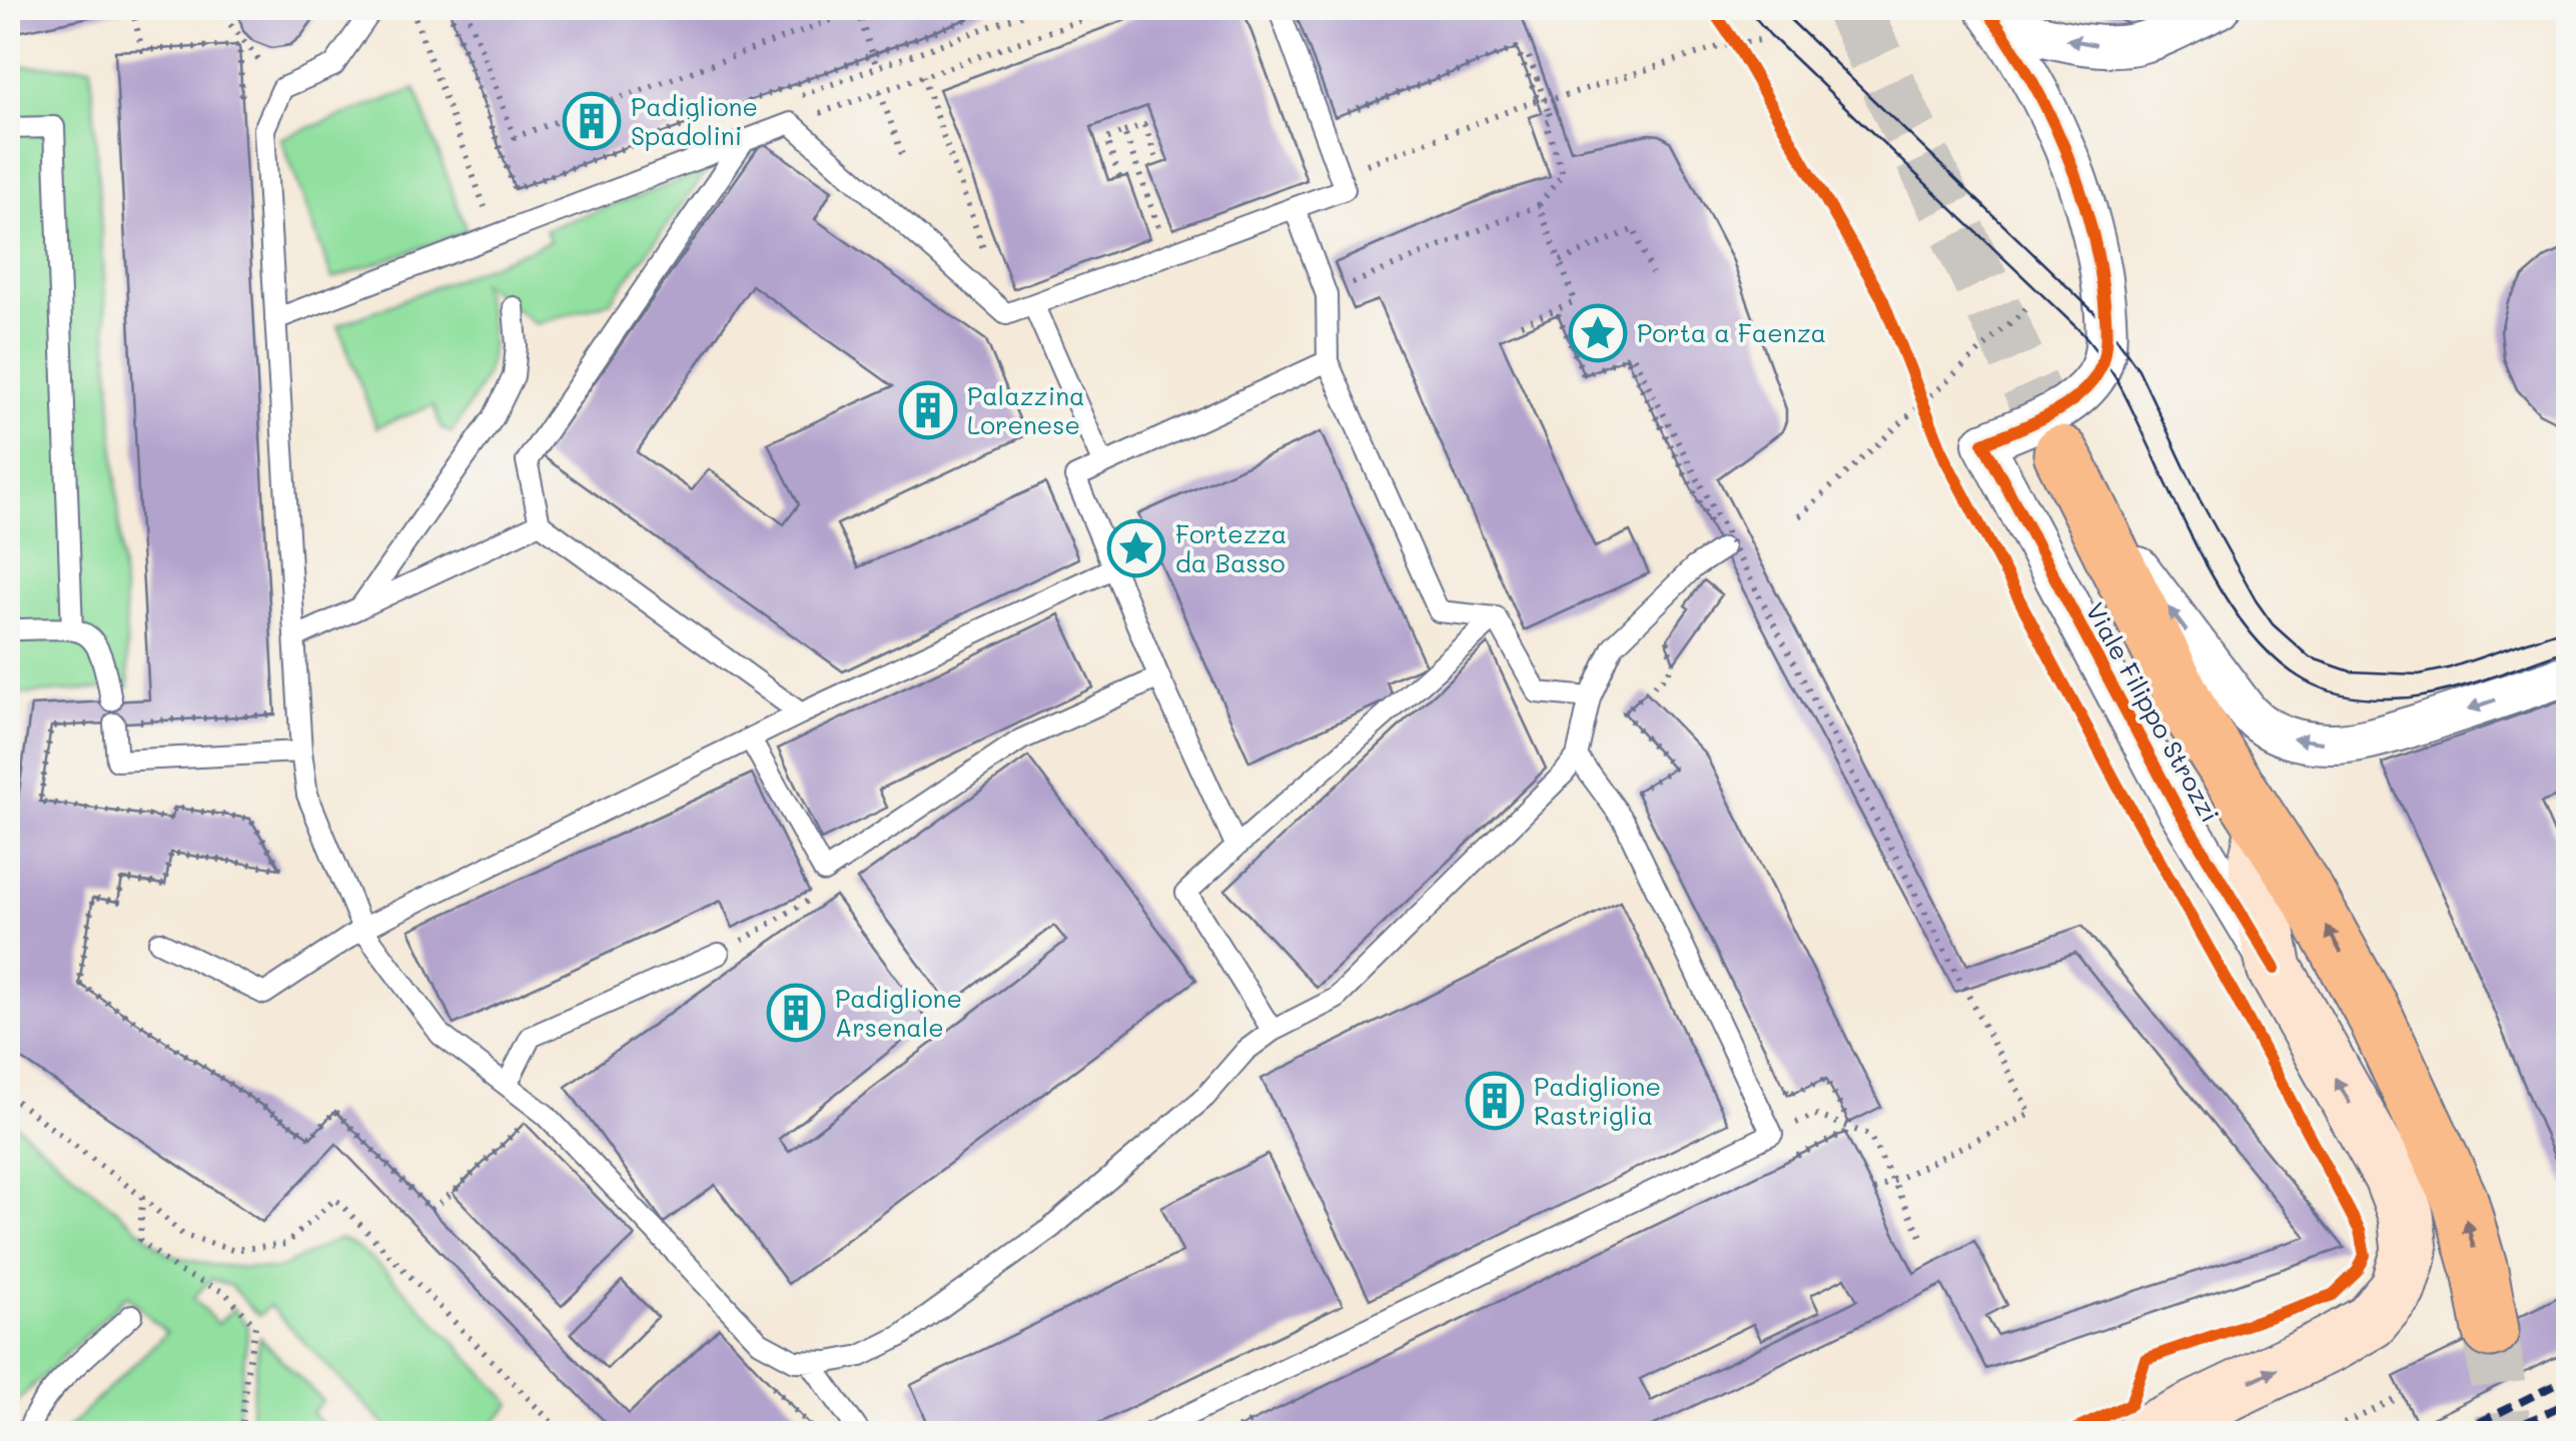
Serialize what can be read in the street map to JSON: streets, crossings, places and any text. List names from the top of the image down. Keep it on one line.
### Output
{"streets":{"main road":["Viale Filippo Strozzi"]},"places":{"building":["Padiglione Spadolini","Palazzina Lorenese","Padiglione Arsenale","Padiglione Rastriglia"],"place":["Porta a Faenza","Fortezza da Basso"]}}
